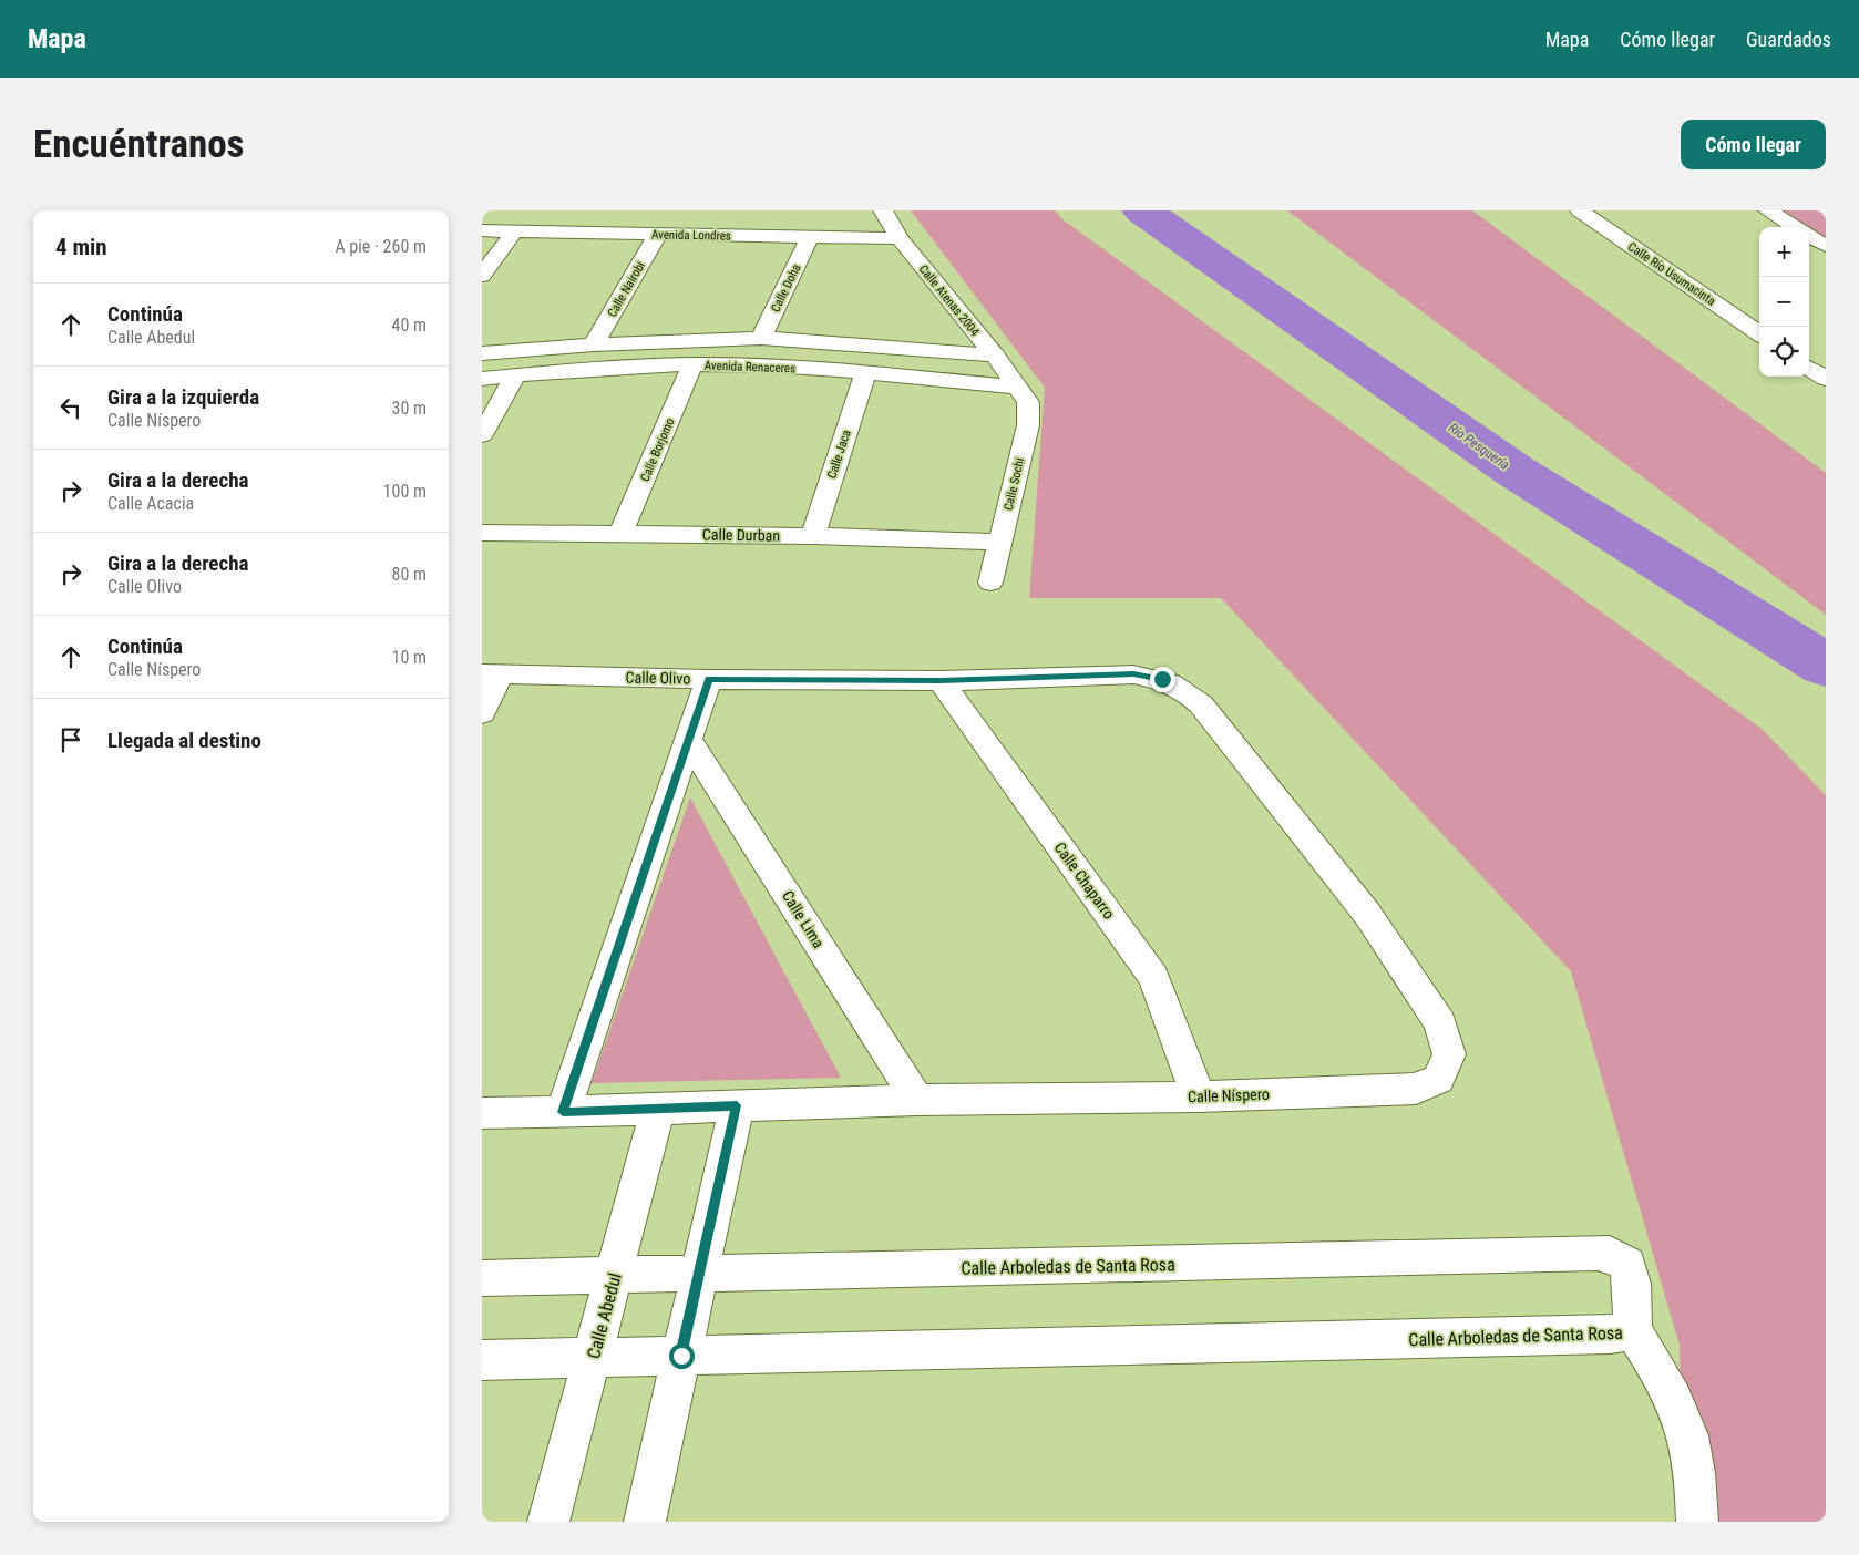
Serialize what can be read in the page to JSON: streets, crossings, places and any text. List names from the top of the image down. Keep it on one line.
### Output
{"streets":{"street":["Avenida Londres","Calle Río Usumacinta","Calle Doha","Calle Nairobi","Calle Atenas 2004","Avenida Renaceres","Calle Borjomo","Calle Jaca","Calle Sochi","Calle Durban","Calle Olivo","Calle Chaparro","Calle Lima","Calle Níspero","Calle Arboledas de Santa Rosa","Calle Abedul"]},"crossings":[["Avenida Londres","Calle Doha"],["Avenida Londres","Calle Nairobi"],["Avenida Londres","Calle Atenas 2004"],["Calle Doha","Avenida Renaceres"],["Calle Nairobi","Avenida Renaceres"],["Calle Atenas 2004","Avenida Renaceres"],["Calle Atenas 2004","Calle Sochi"],["Avenida Renaceres","Calle Borjomo"],["Avenida Renaceres","Calle Jaca"],["Avenida Renaceres","Calle Sochi"],["Calle Borjomo","Calle Durban"],["Calle Jaca","Calle Durban"],["Calle Sochi","Calle Durban"],["Calle Olivo","Calle Chaparro"],["Calle Olivo","Calle Níspero"],["Calle Chaparro","Calle Níspero"],["Calle Lima","Calle Níspero"],["Calle Níspero","Calle Abedul"],["Calle Arboledas de Santa Rosa","Calle Abedul"]],"water":["Río Pesquería"],"page":{"header":"Mapa","nav":["Mapa","Cómo llegar","Guardados"],"buttons":"Cómo llegar","title":"Encuéntranos","heading":["4 min","A pie · 260 m"],"map_buttons":["+","−"],"list":[["Continúa","Calle Abedul","40 m"],["Gira a la izquierda","Calle Níspero","30 m"],["Gira a la derecha","Calle Acacia","100 m"],["Gira a la derecha","Calle Olivo","80 m"],["Continúa","Calle Níspero","10 m"],"Llegada al destino"]}}
